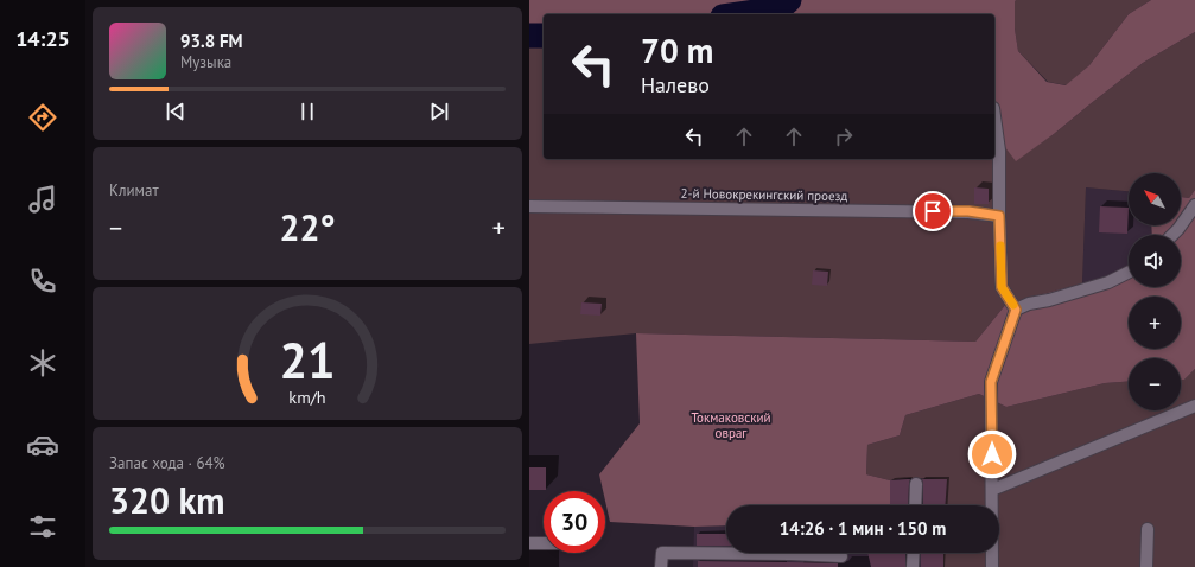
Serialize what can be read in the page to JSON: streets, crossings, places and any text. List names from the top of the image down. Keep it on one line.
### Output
{"streets":{"street":["2-й Новокрекингский проезд"]},"parks":["Токмаковский овраг"],"north":"top left","page":{"tabs":"14:25","turn":["70 m","Налево"],"song":["93.8 FM","Музыка"],"tile":["Климат",["Запас хода · 64%","320 km"]],"map_buttons":["+","−"],"heat":["−","22°","+"],"limit":"30","trip":"14:26 · 1 мин · 150 m","gauge":["21","km/h"]}}
